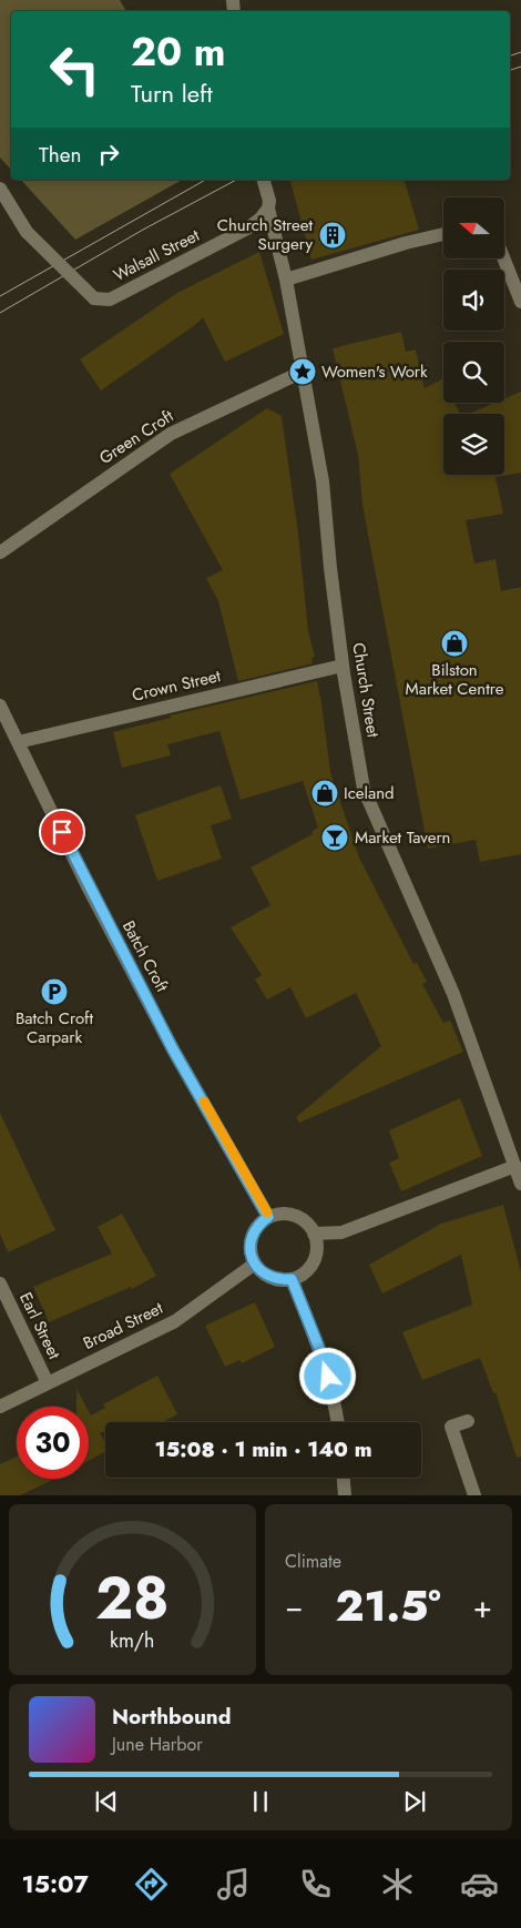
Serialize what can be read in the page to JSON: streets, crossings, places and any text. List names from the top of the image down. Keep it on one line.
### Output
{"streets":{"street":["Walsall Street","Green Croft","Crown Street","Church Street","Batch Croft","Earl Street","Broad Street"]},"crossings":[["Walsall Street","Church Street"],["Green Croft","Church Street"],["Crown Street","Church Street"],["Crown Street","Batch Croft"],["Batch Croft","Broad Street"],["Earl Street","Broad Street"]],"places":{"building":["Church Street Surgery"],"place":["Women's Work"],"shop":["Bilston Market Centre","Iceland"],"bar":["Market Tavern"],"parking":["Batch Croft Carpark"]},"north":"left","page":{"turn":["20 m","Turn left"],"then":"Then","limit":"30","trip":"15:08 · 1 min · 140 m","tile":"Climate","heat":["−","21.5°","+"],"song":["Northbound","June Harbor"],"tabs":"15:07","gauge":["28","km/h"]}}
